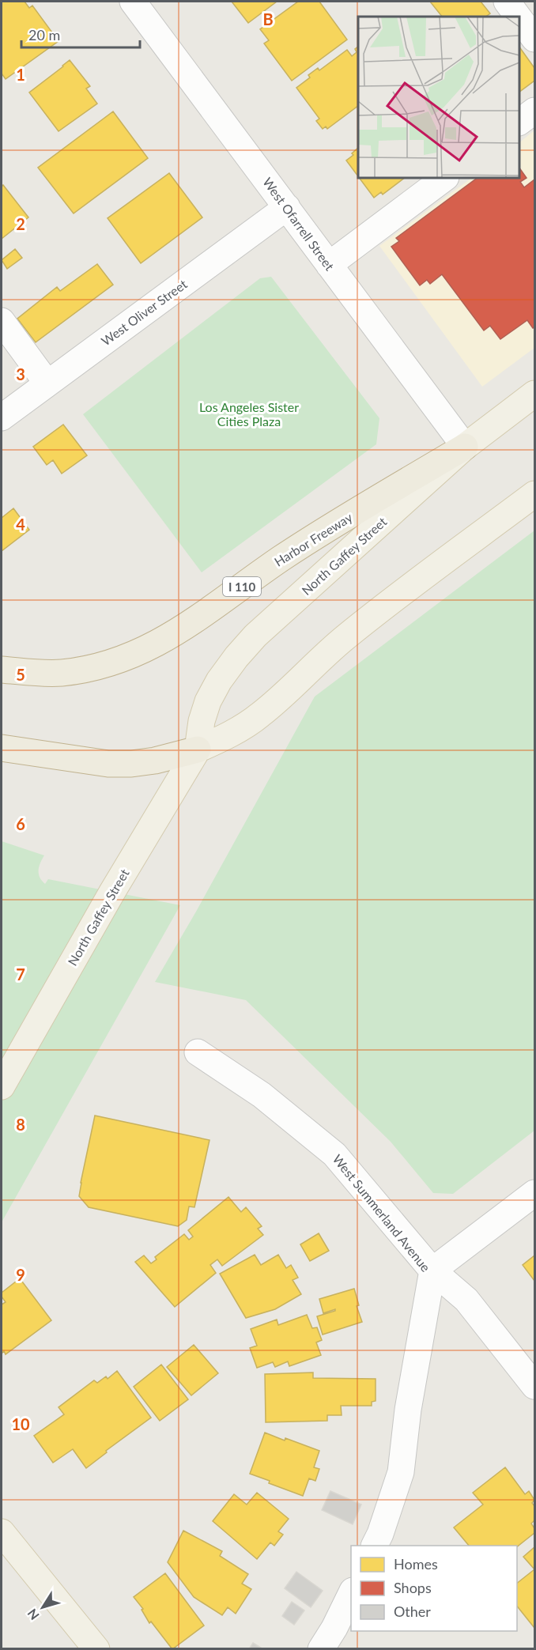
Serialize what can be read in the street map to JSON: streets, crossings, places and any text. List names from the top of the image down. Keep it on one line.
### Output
{"streets":{"highway":["Harbor Freeway","I 110"],"main road":["North Gaffey Street"],"street":["West Ofarrell Street","West Oliver Street","West Summerland Avenue"]},"crossings":[["West Ofarrell Street","West Oliver Street"],["West Ofarrell Street","Harbor Freeway"],["West Ofarrell Street","North Gaffey Street"],["Harbor Freeway","North Gaffey Street"]],"parks":["Los Angeles Sister Cities Plaza"],"legend":["Homes","Shops","Other"],"scale_bar":"20 m","north":"bottom left","grid":{"columns":["B"],"rows":["1","2","3","4","5","6","7","8","9","10"]}}
